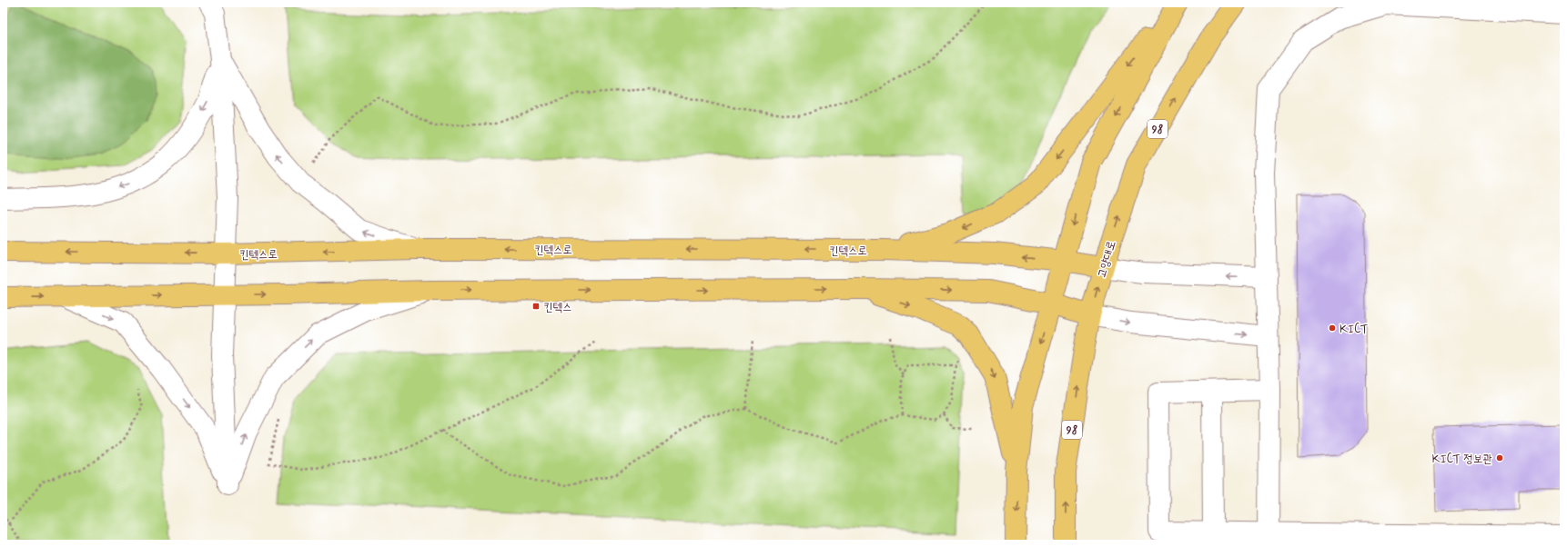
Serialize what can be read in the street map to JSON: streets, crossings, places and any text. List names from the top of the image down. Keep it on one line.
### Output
{"streets":{"main road":["98","킨텍스로","고양대로"]},"crossings":[["킨텍스로","고양대로"]],"places":{"transit":["킨텍스"],"other":["KICT","KICT 정보관"]}}
